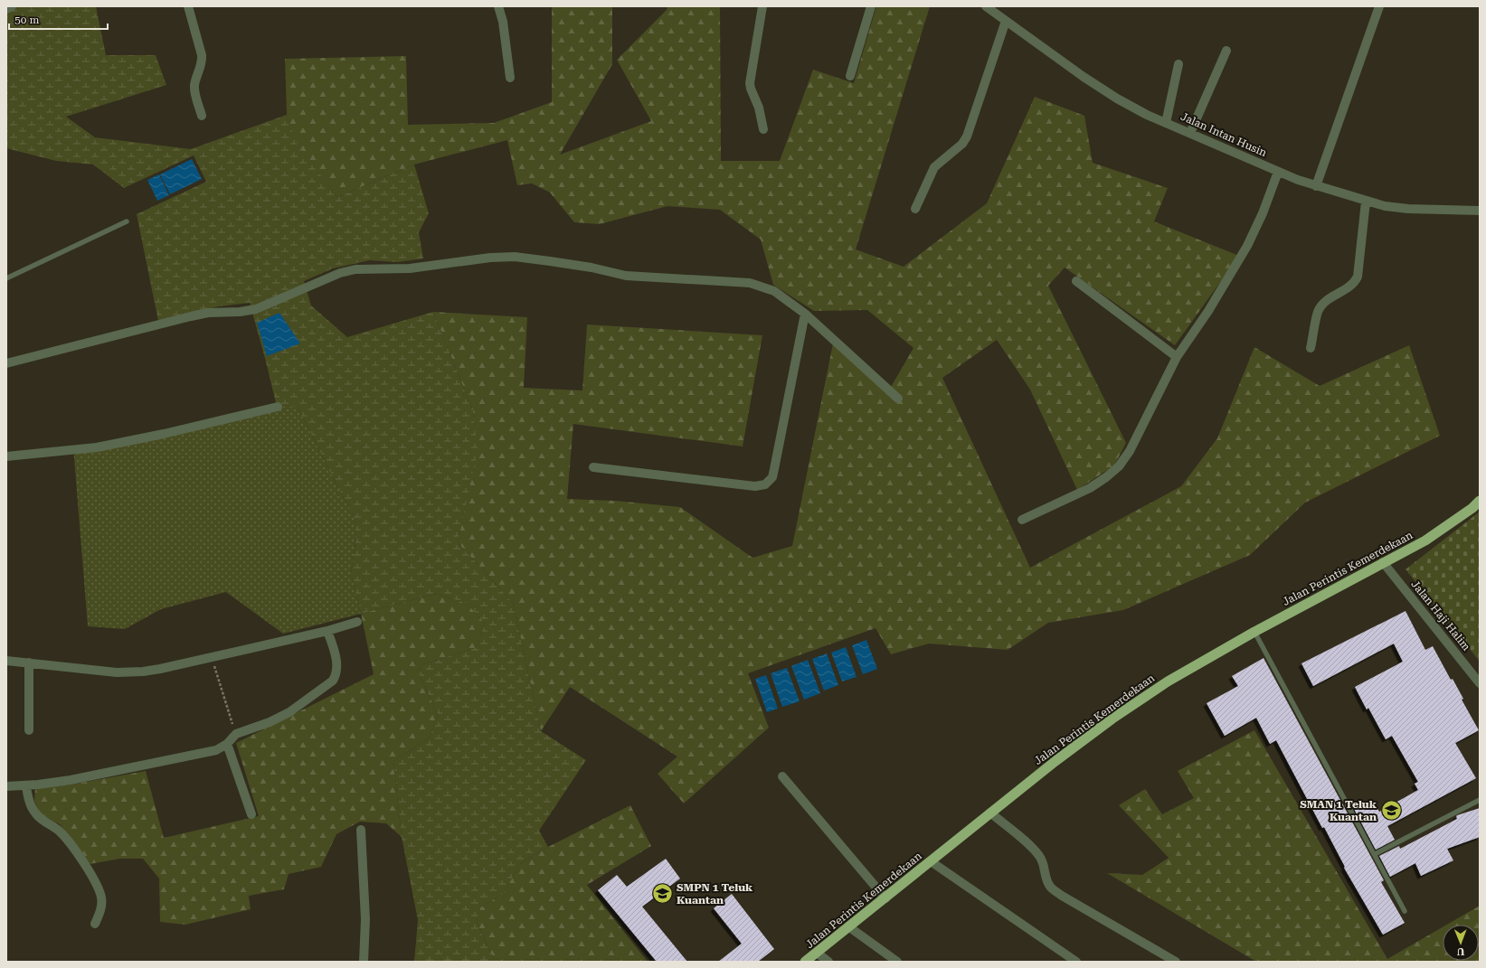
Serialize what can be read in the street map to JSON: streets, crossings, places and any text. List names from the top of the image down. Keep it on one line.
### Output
{"streets":{"highway":["Jalan Perintis Kemerdekaan"],"street":["Jalan Intan Husin","Jalan Haji Halim"]},"crossings":[["Jalan Perintis Kemerdekaan","Jalan Haji Halim"]],"places":{"school or university":["SMAN 1 Teluk Kuantan","SMPN 1 Teluk Kuantan"]},"scale_bar":"50 m","north":"bottom"}
